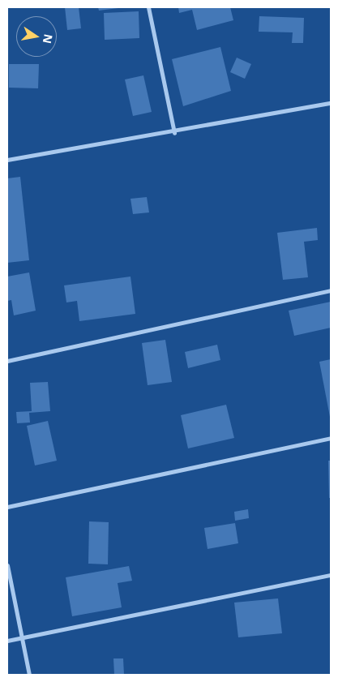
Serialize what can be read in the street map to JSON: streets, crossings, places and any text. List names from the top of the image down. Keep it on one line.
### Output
{"north":"right"}
